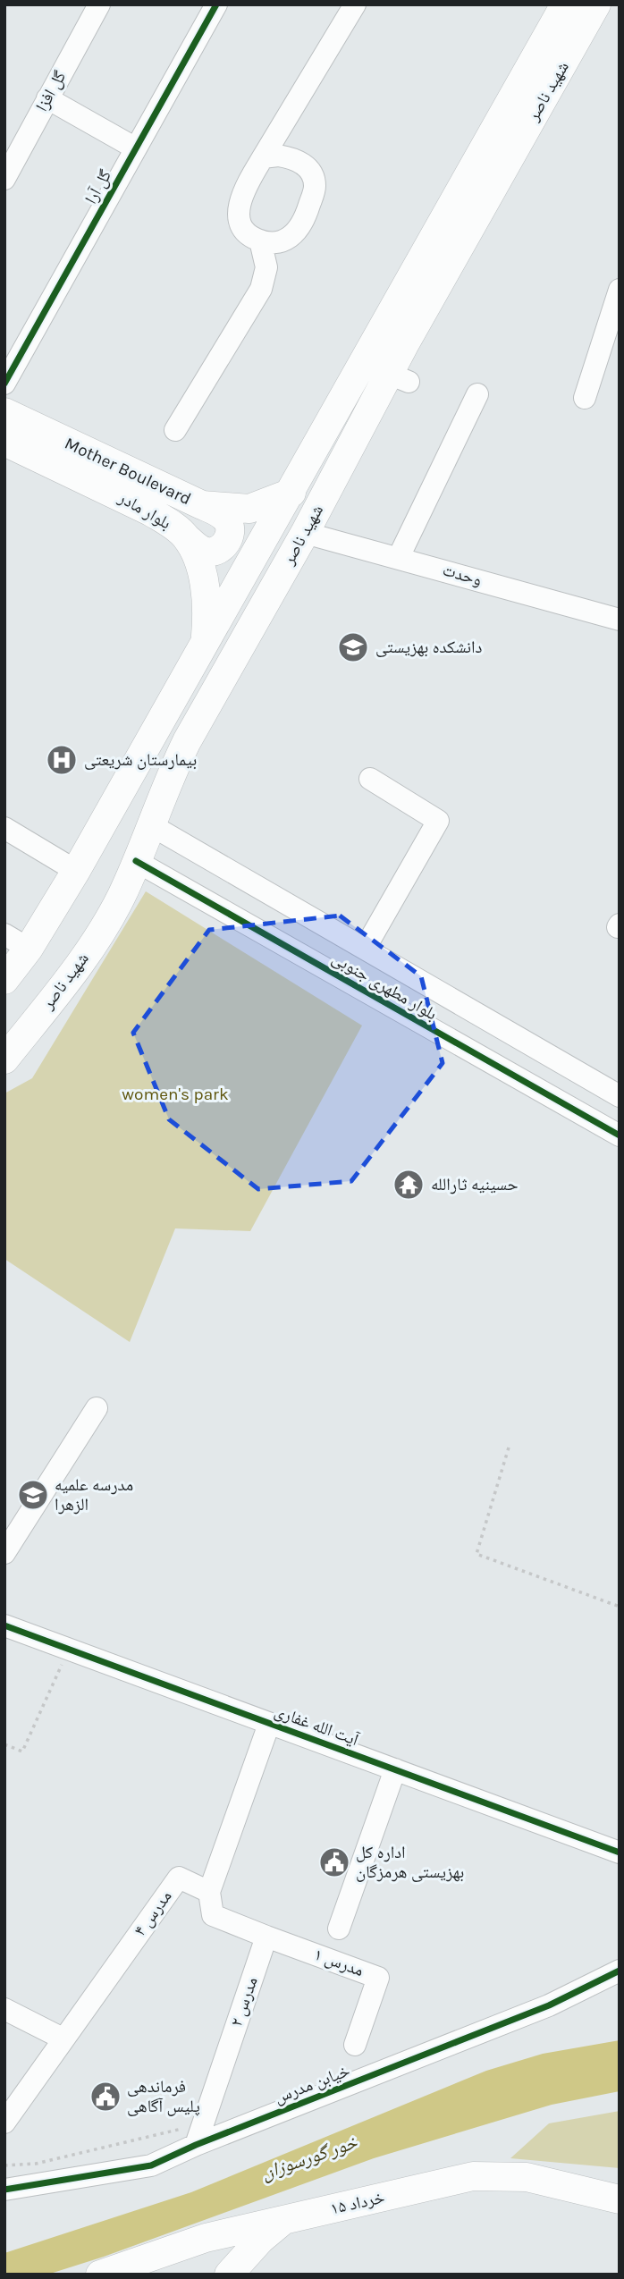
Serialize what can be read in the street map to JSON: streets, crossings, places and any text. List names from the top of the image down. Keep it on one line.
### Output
{"streets":{"main road":["شهید ناصر","Mother Boulevard","بلوار مادر","۱۵ خرداد"],"street":["گل افزا","گل آرا","وحدت","بلوار مطهری جنوبی","آیت الله غفاری","مدرس ۴","مدرس ۱","مدرس ۲","خیابن مدرس"]},"crossings":[["شهید ناصر","Mother Boulevard"],["شهید ناصر","بلوار مادر"],["شهید ناصر","وحدت"],["شهید ناصر","بلوار مطهری جنوبی"],["مدرس ۱","مدرس ۲"],["مدرس ۲","خیابن مدرس"]],"water":["خور گورسوزان"],"parks":["women's park"],"places":{"school or university":["دانشکده بهزیستی","مدرسه علمیه الزهرا"],"hospital":["بیمارستان شریعتی"],"temple":["حسینیه ثارالله"],"public building":["اداره کل بهزیستی هرمزگان","فرماندهی پلیس آگاهی"]}}
